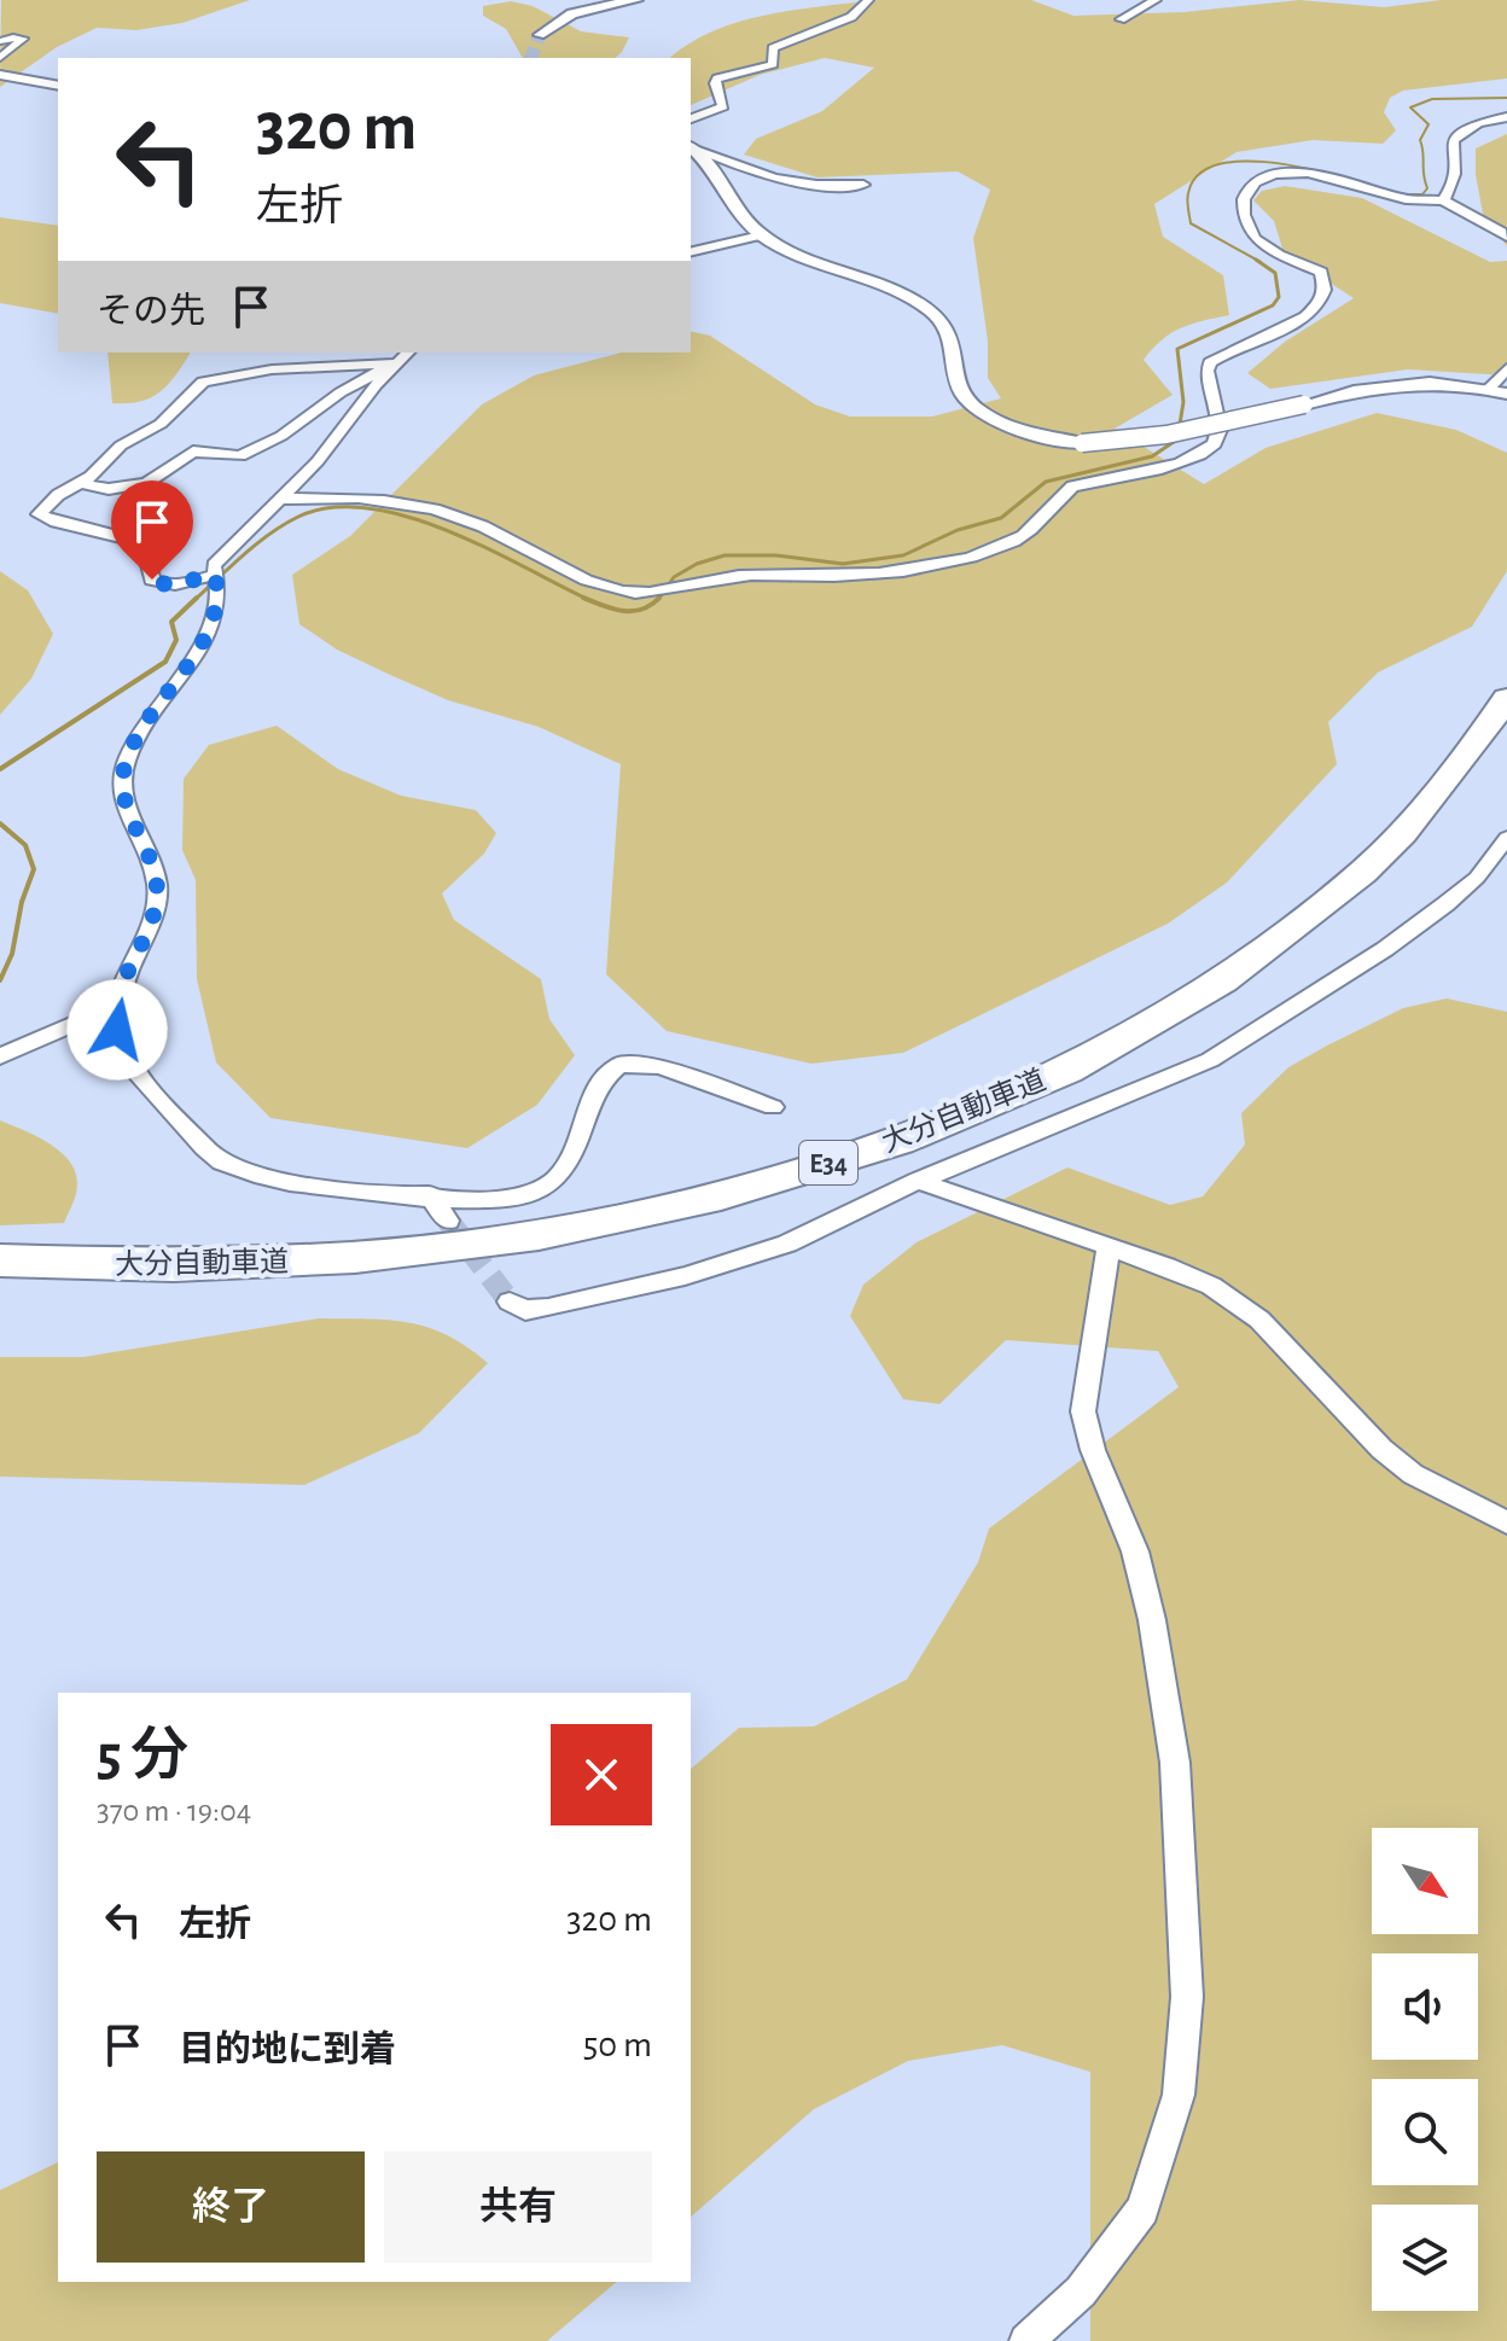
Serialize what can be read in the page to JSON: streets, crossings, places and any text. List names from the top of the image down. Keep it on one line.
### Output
{"streets":{"highway":["大分自動車道","E34"]},"north":"bottom right","page":{"turn":["320 m","左折"],"then":"その先","heading":["5 分","370 m · 19:04"],"list":[{"name":"左折","value":"320 m"},{"name":"目的地に到着","value":"50 m"}],"buttons":["終了","共有"]}}
